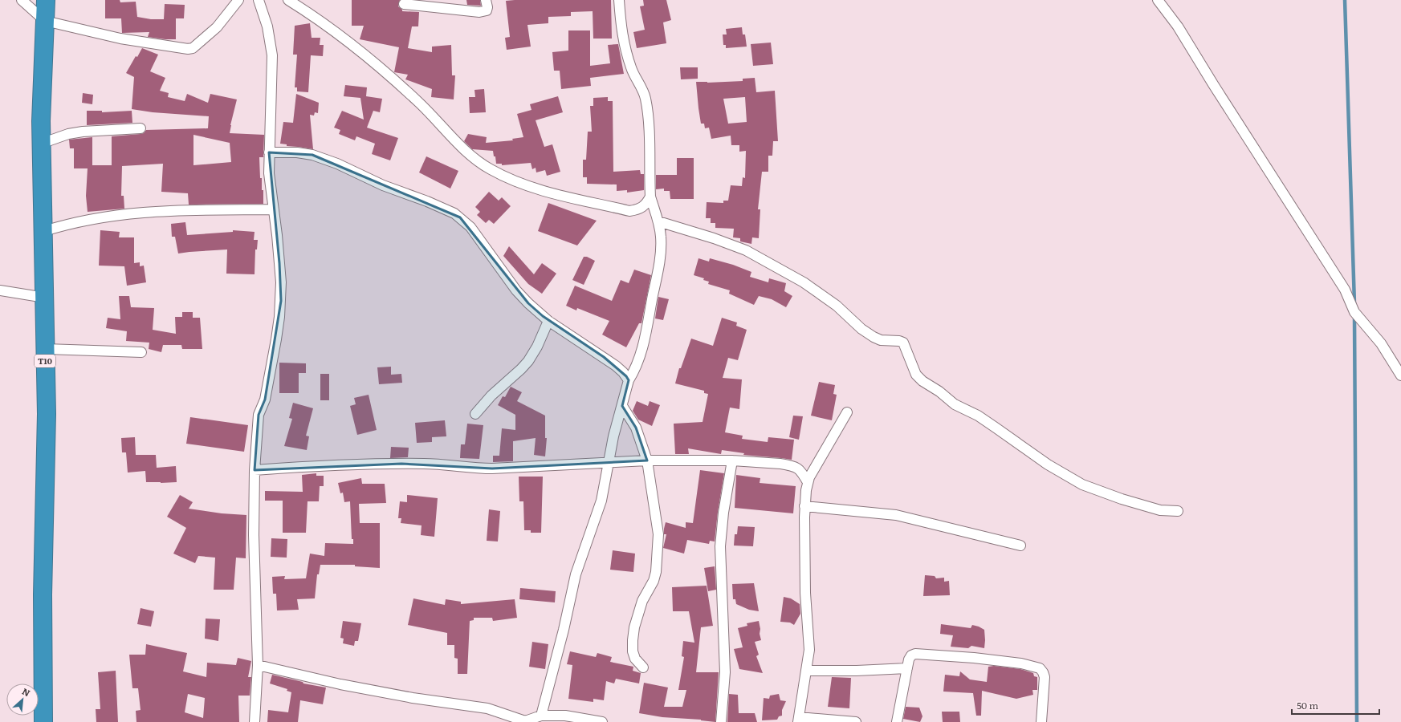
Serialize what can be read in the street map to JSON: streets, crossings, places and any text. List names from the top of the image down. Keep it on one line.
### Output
{"streets":{"highway":["T10"]},"scale_bar":"50 m","north":"top right"}
